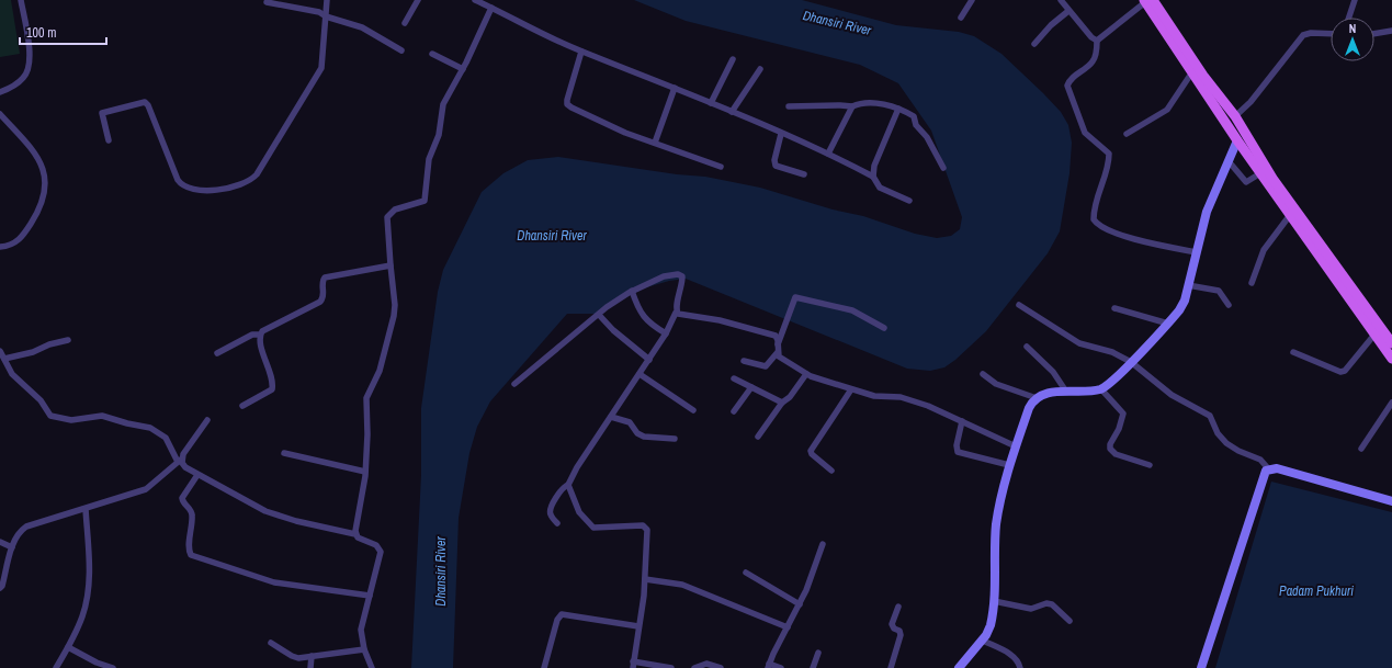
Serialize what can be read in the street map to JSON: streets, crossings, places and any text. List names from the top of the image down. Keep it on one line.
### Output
{"water":["Dhansiri River","Padam Pukhuri"],"scale_bar":"100 m","north":"top"}
